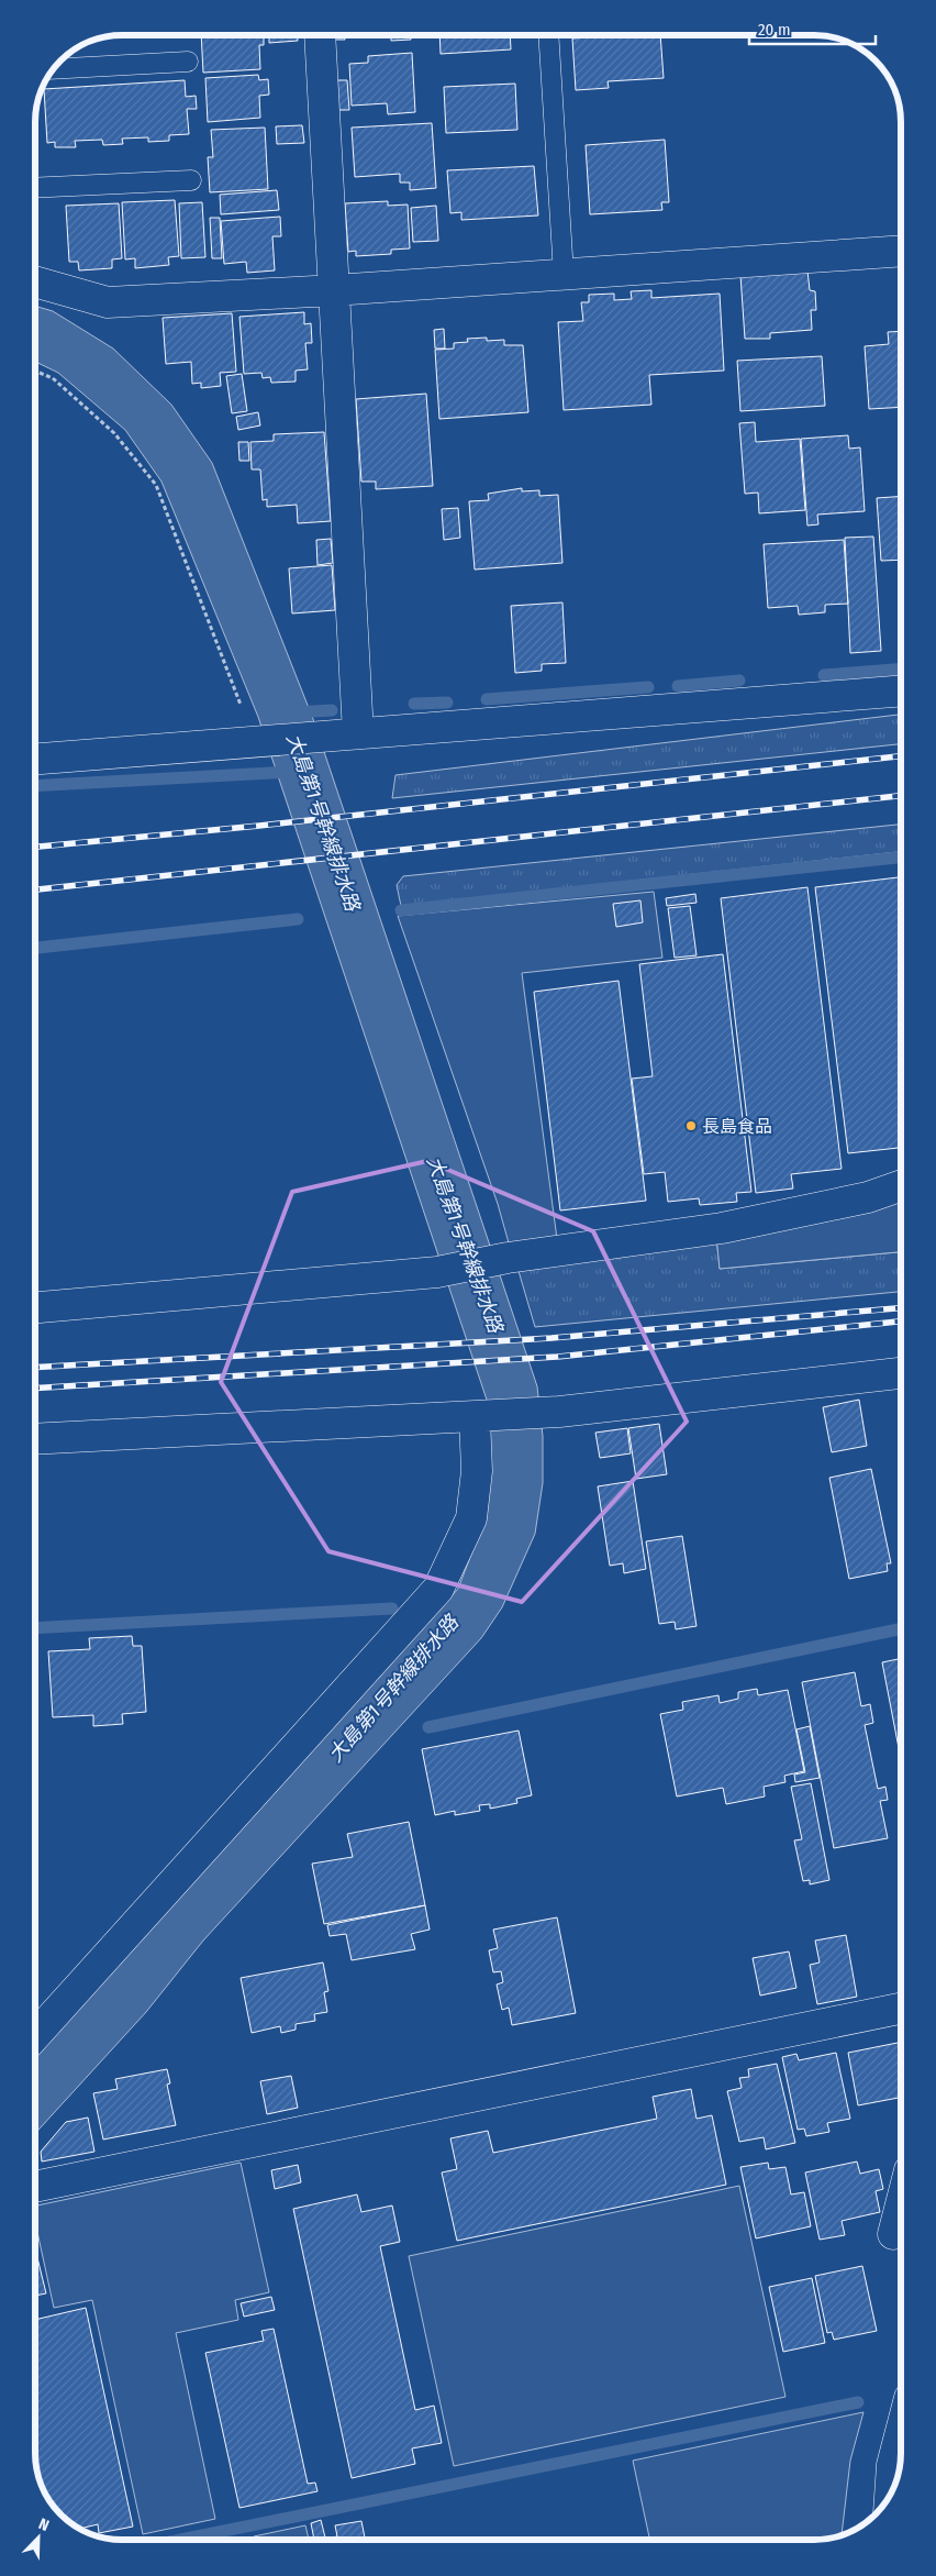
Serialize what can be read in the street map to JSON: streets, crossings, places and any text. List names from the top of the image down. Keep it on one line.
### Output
{"water":["大島第1号幹線排水路"],"places":["長島食品"],"scale_bar":"20 m","north":"top right"}
